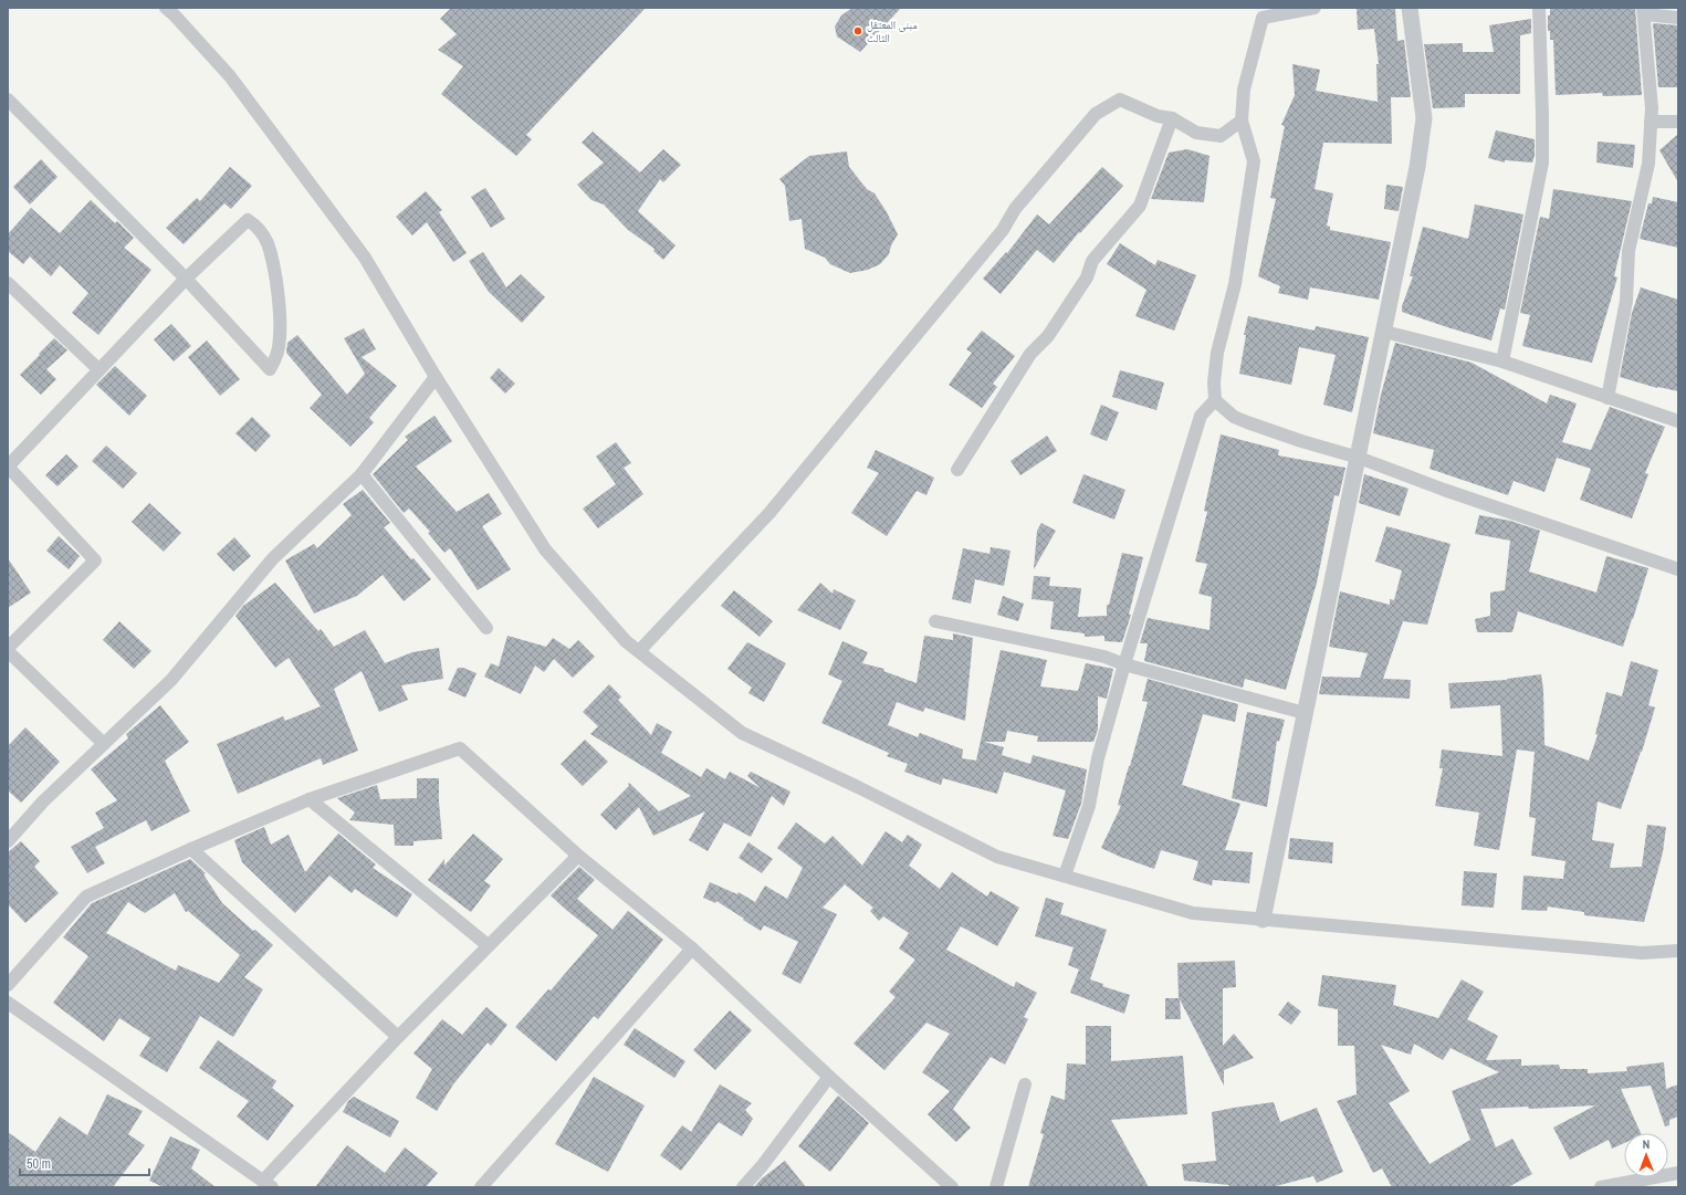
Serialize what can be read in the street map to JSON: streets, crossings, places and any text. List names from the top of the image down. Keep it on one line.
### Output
{"places":["مبنى المعتقل الثالث"],"scale_bar":"50 m","north":"top"}
